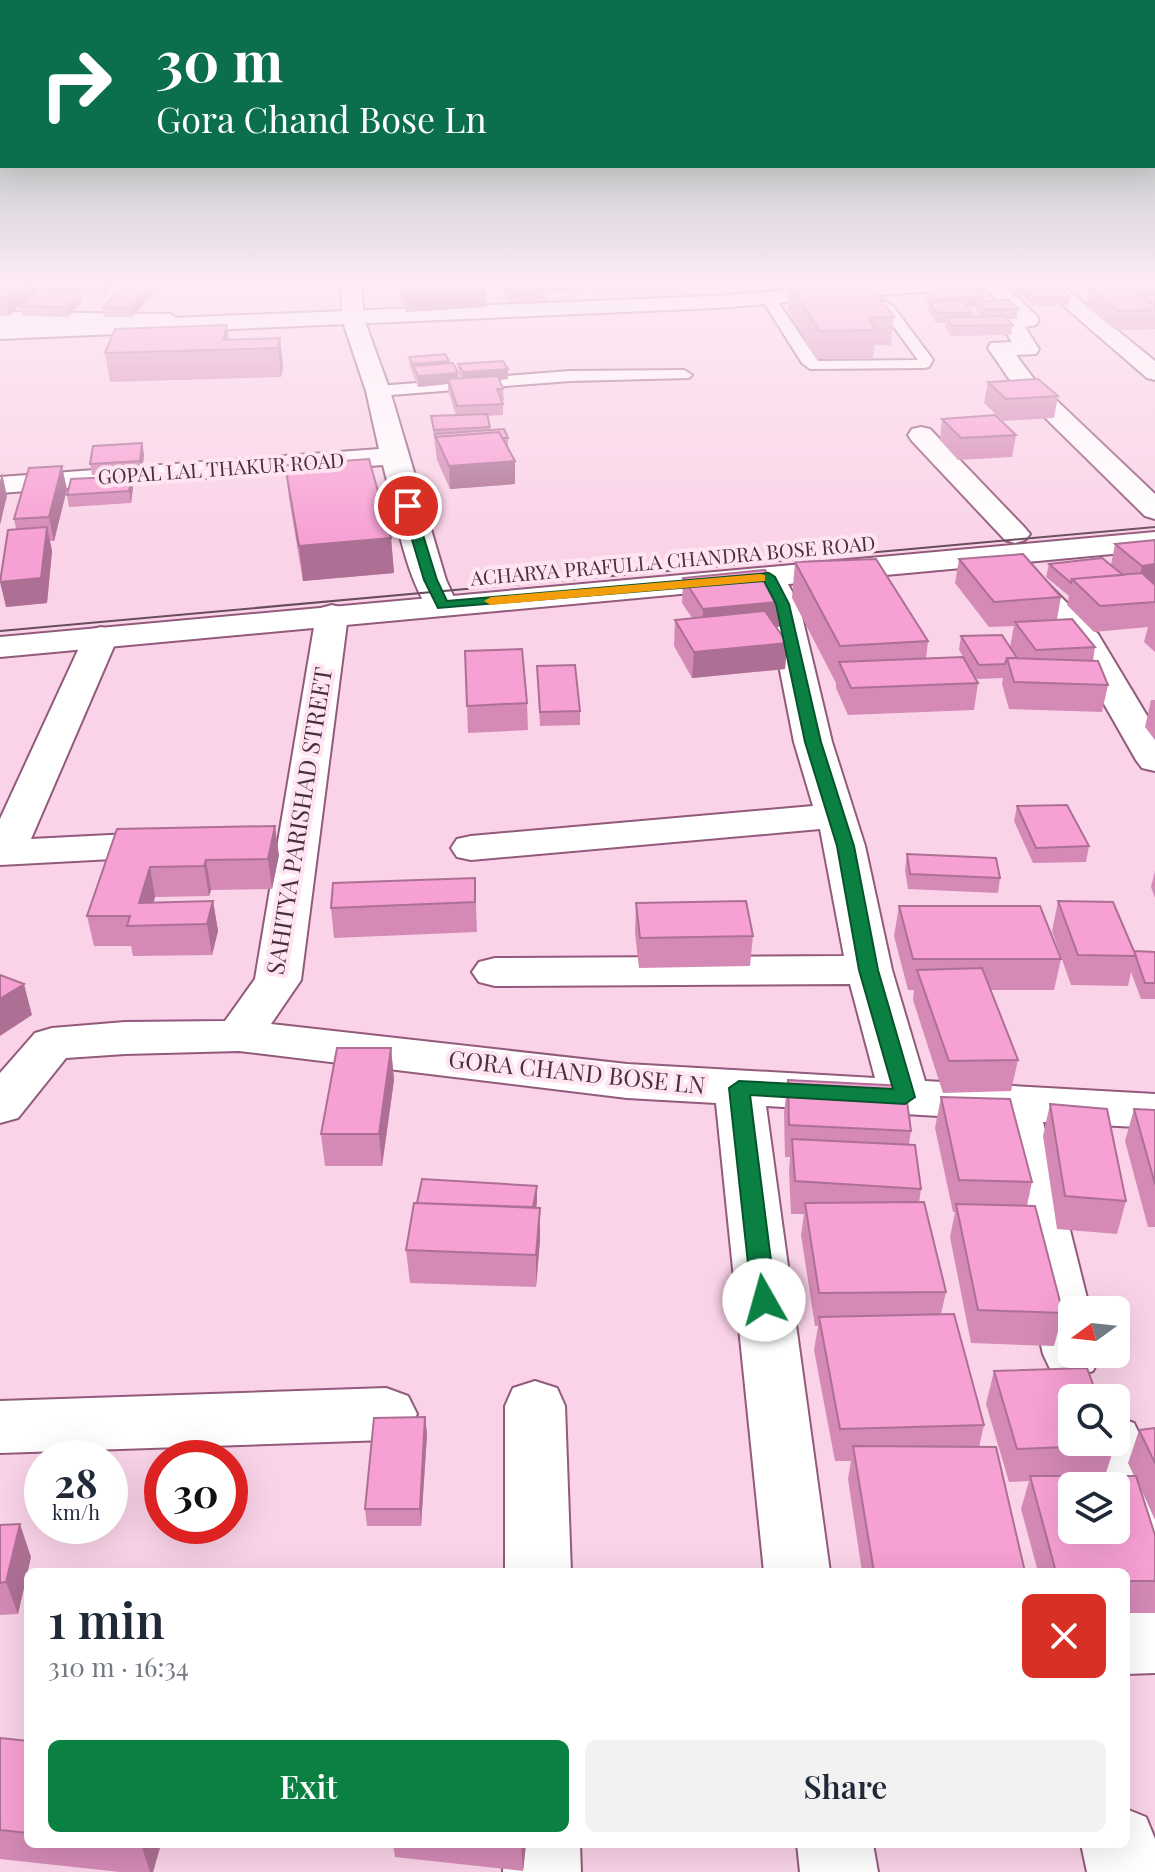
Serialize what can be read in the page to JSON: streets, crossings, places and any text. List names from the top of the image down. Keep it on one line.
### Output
{"streets":{"street":["GOPAL LAL THAKUR ROAD","ACHARYA PRAFULLA CHANDRA BOSE ROAD","SAHITYA PARISHAD STREET","GORA CHAND BOSE LN"]},"crossings":[["ACHARYA PRAFULLA CHANDRA BOSE ROAD","SAHITYA PARISHAD STREET"],["SAHITYA PARISHAD STREET","GORA CHAND BOSE LN"]],"north":"left","page":{"turn":["30 m","Gora Chand Bose Ln"],"speed":"28 km/h","limit":"30","heading":["1 min","310 m · 16:34"],"buttons":["Exit","Share"]}}
